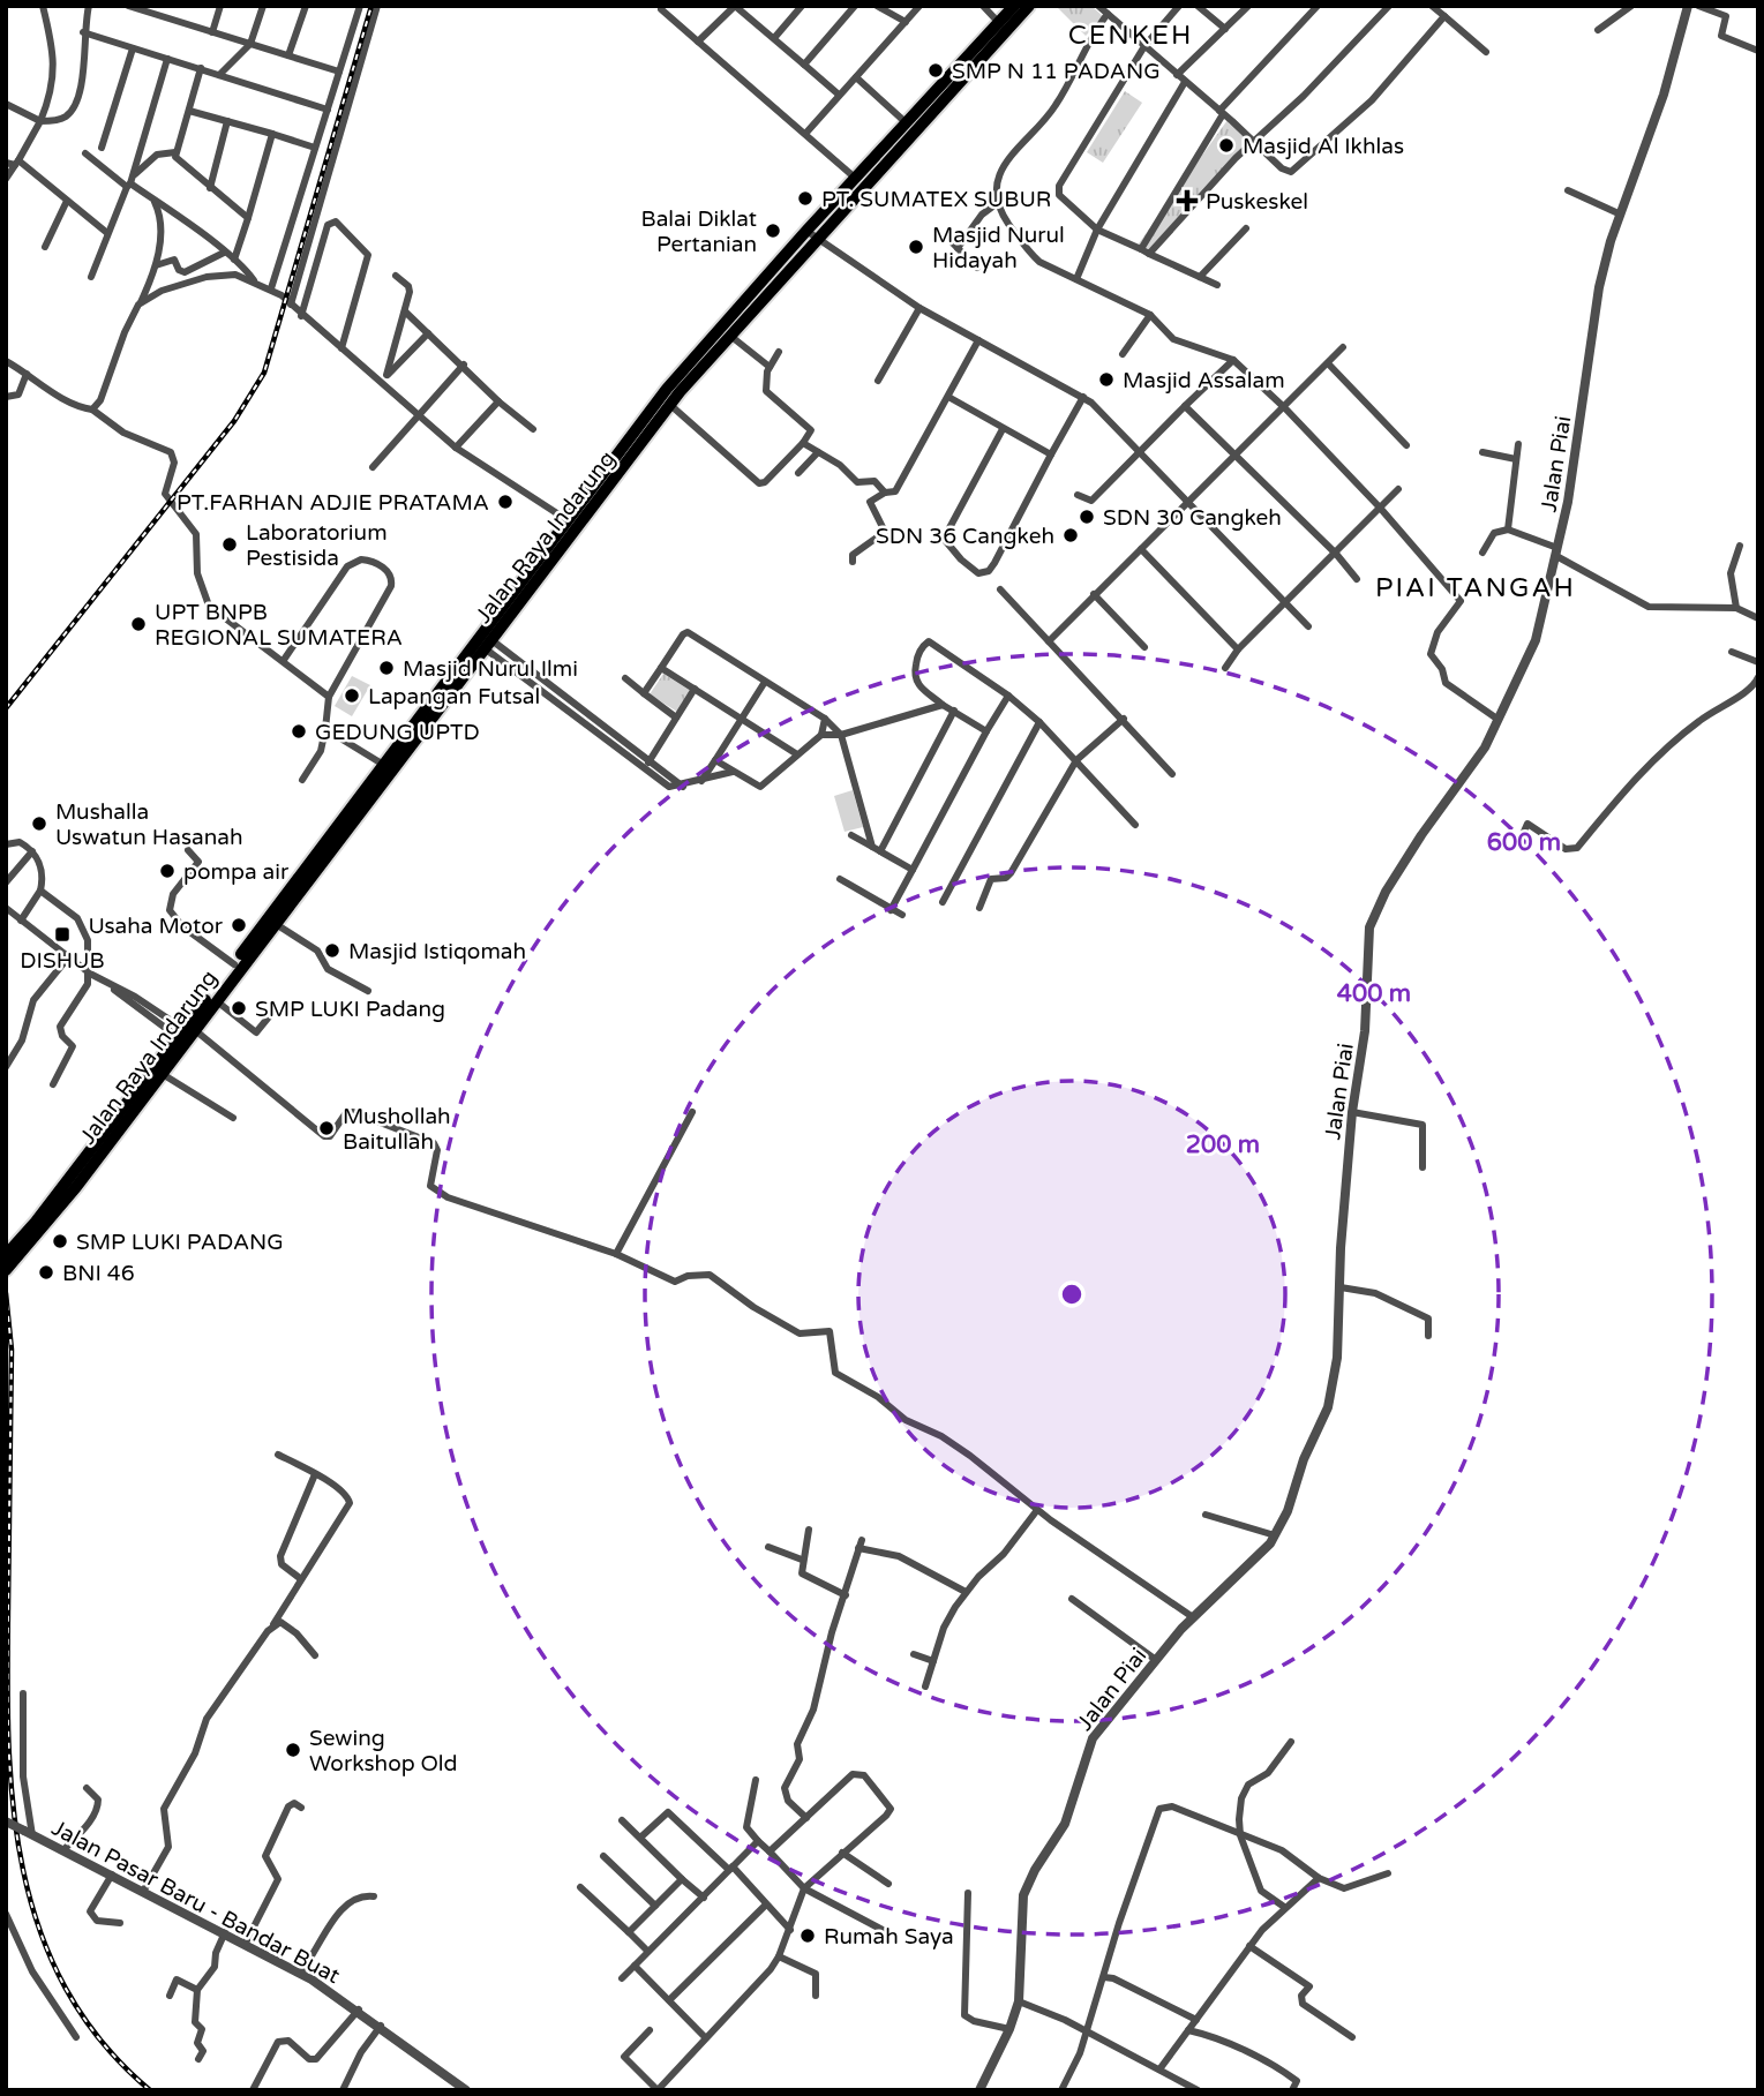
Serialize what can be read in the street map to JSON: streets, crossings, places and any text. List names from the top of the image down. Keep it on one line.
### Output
{"streets":{"highway":["Jalan Raya Indarung"],"street":["Jalan Piai","Jalan Pasar Baru - Bandar Buat"]},"districts":["CENKEH","PIAI TANGAH"],"places":{"other":["SMP N 11 PADANG","Masjid Al Ikhlas","PT. SUMATEX SUBUR","Balai Diklat Pertanian","Masjid Nurul Hidayah","Masjid Assalam","PT.FARHAN ADJIE PRATAMA","SDN 30 Cangkeh","SDN 36 Cangkeh","Laboratorium Pestisida","UPT BNPB REGIONAL SUMATERA","Masjid Nurul Ilmi","Lapangan Futsal","GEDUNG UPTD","Mushalla Uswatun Hasanah","pompa air","Usaha Motor","Masjid Istiqomah","SMP LUKI Padang","Mushollah Baitullah","SMP LUKI PADANG","BNI 46","Sewing Workshop Old","Rumah Saya"],"health":["Puskeskel"],"transit":["DISHUB"]},"rings":["600 m","400 m","200 m"]}
